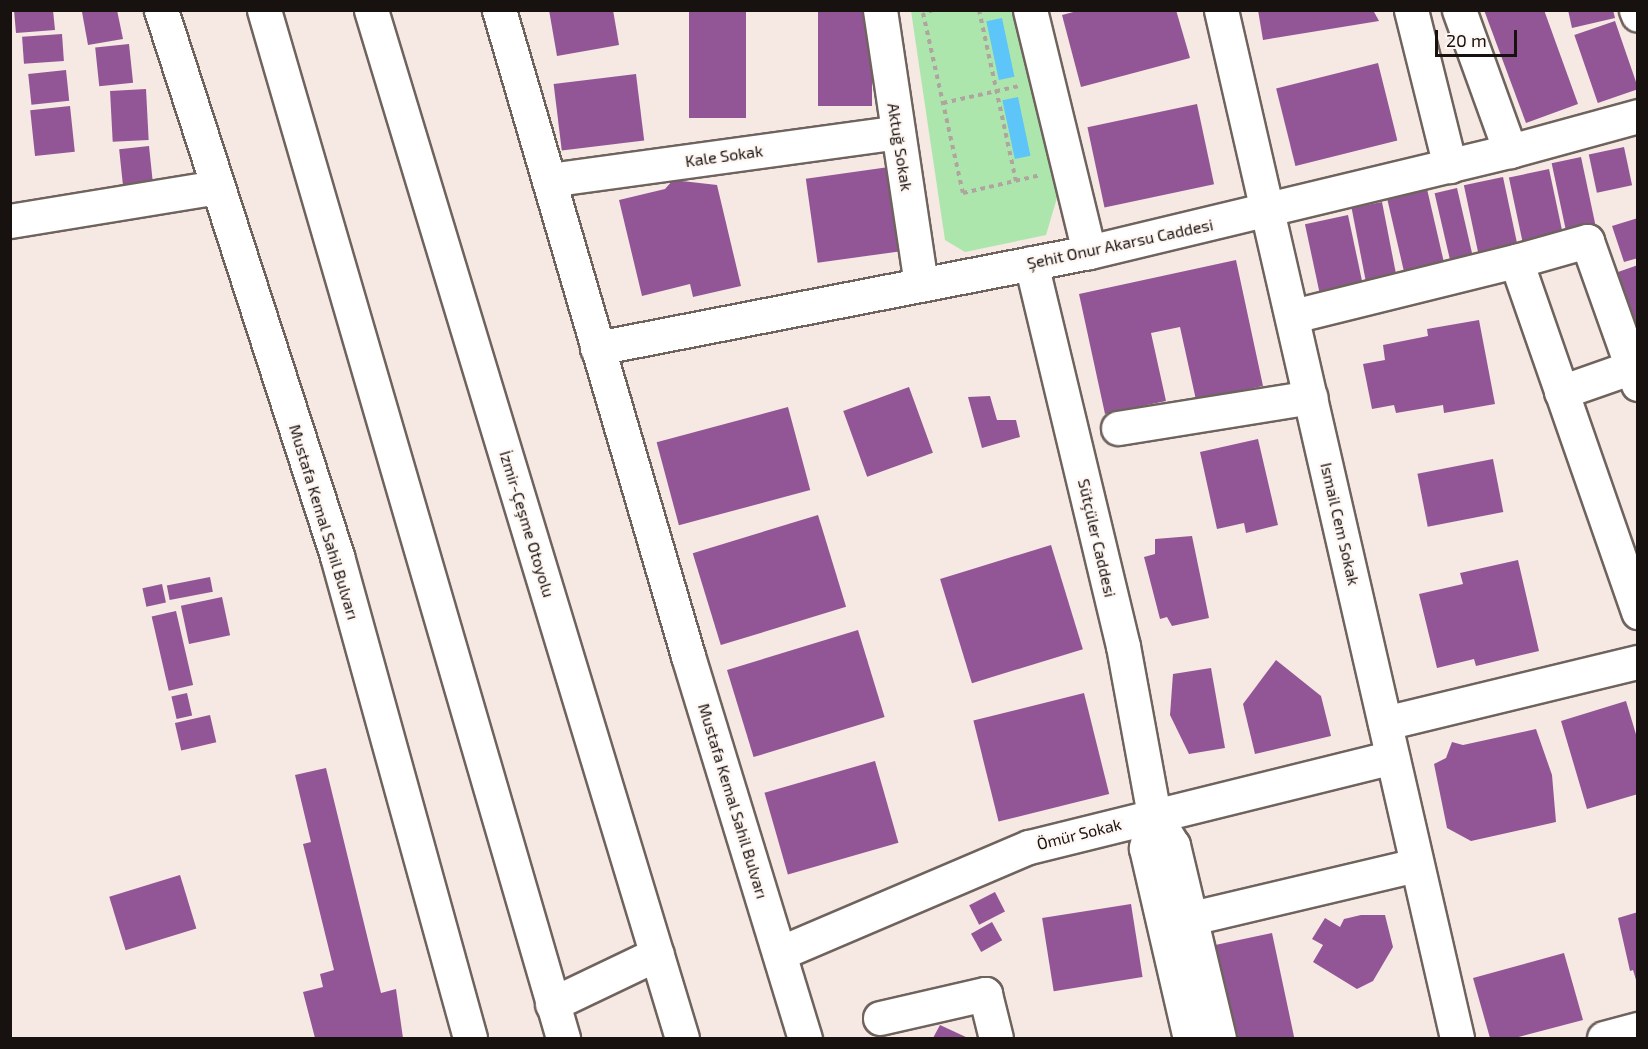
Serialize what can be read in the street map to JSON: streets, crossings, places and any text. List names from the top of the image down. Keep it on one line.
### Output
{"streets":{"main road":["Aktuğ Sokak","Kale Sokak","Şehit Onur Akarsu Caddesi","Mustafa Kemal Sahil Bulvarı","İzmir-Çeşme Otoyolu","Ismail Cem Sokak","Sütçüler Caddesi","Ömür Sokak"]},"crossings":[["Aktuğ Sokak","Kale Sokak"],["Aktuğ Sokak","Şehit Onur Akarsu Caddesi"],["Kale Sokak","Mustafa Kemal Sahil Bulvarı"],["Şehit Onur Akarsu Caddesi","Mustafa Kemal Sahil Bulvarı"],["Şehit Onur Akarsu Caddesi","Ismail Cem Sokak"],["Şehit Onur Akarsu Caddesi","Sütçüler Caddesi"],["Mustafa Kemal Sahil Bulvarı","Ömür Sokak"],["Ismail Cem Sokak","Ömür Sokak"],["Sütçüler Caddesi","Ömür Sokak"]],"scale_bar":"20 m"}
